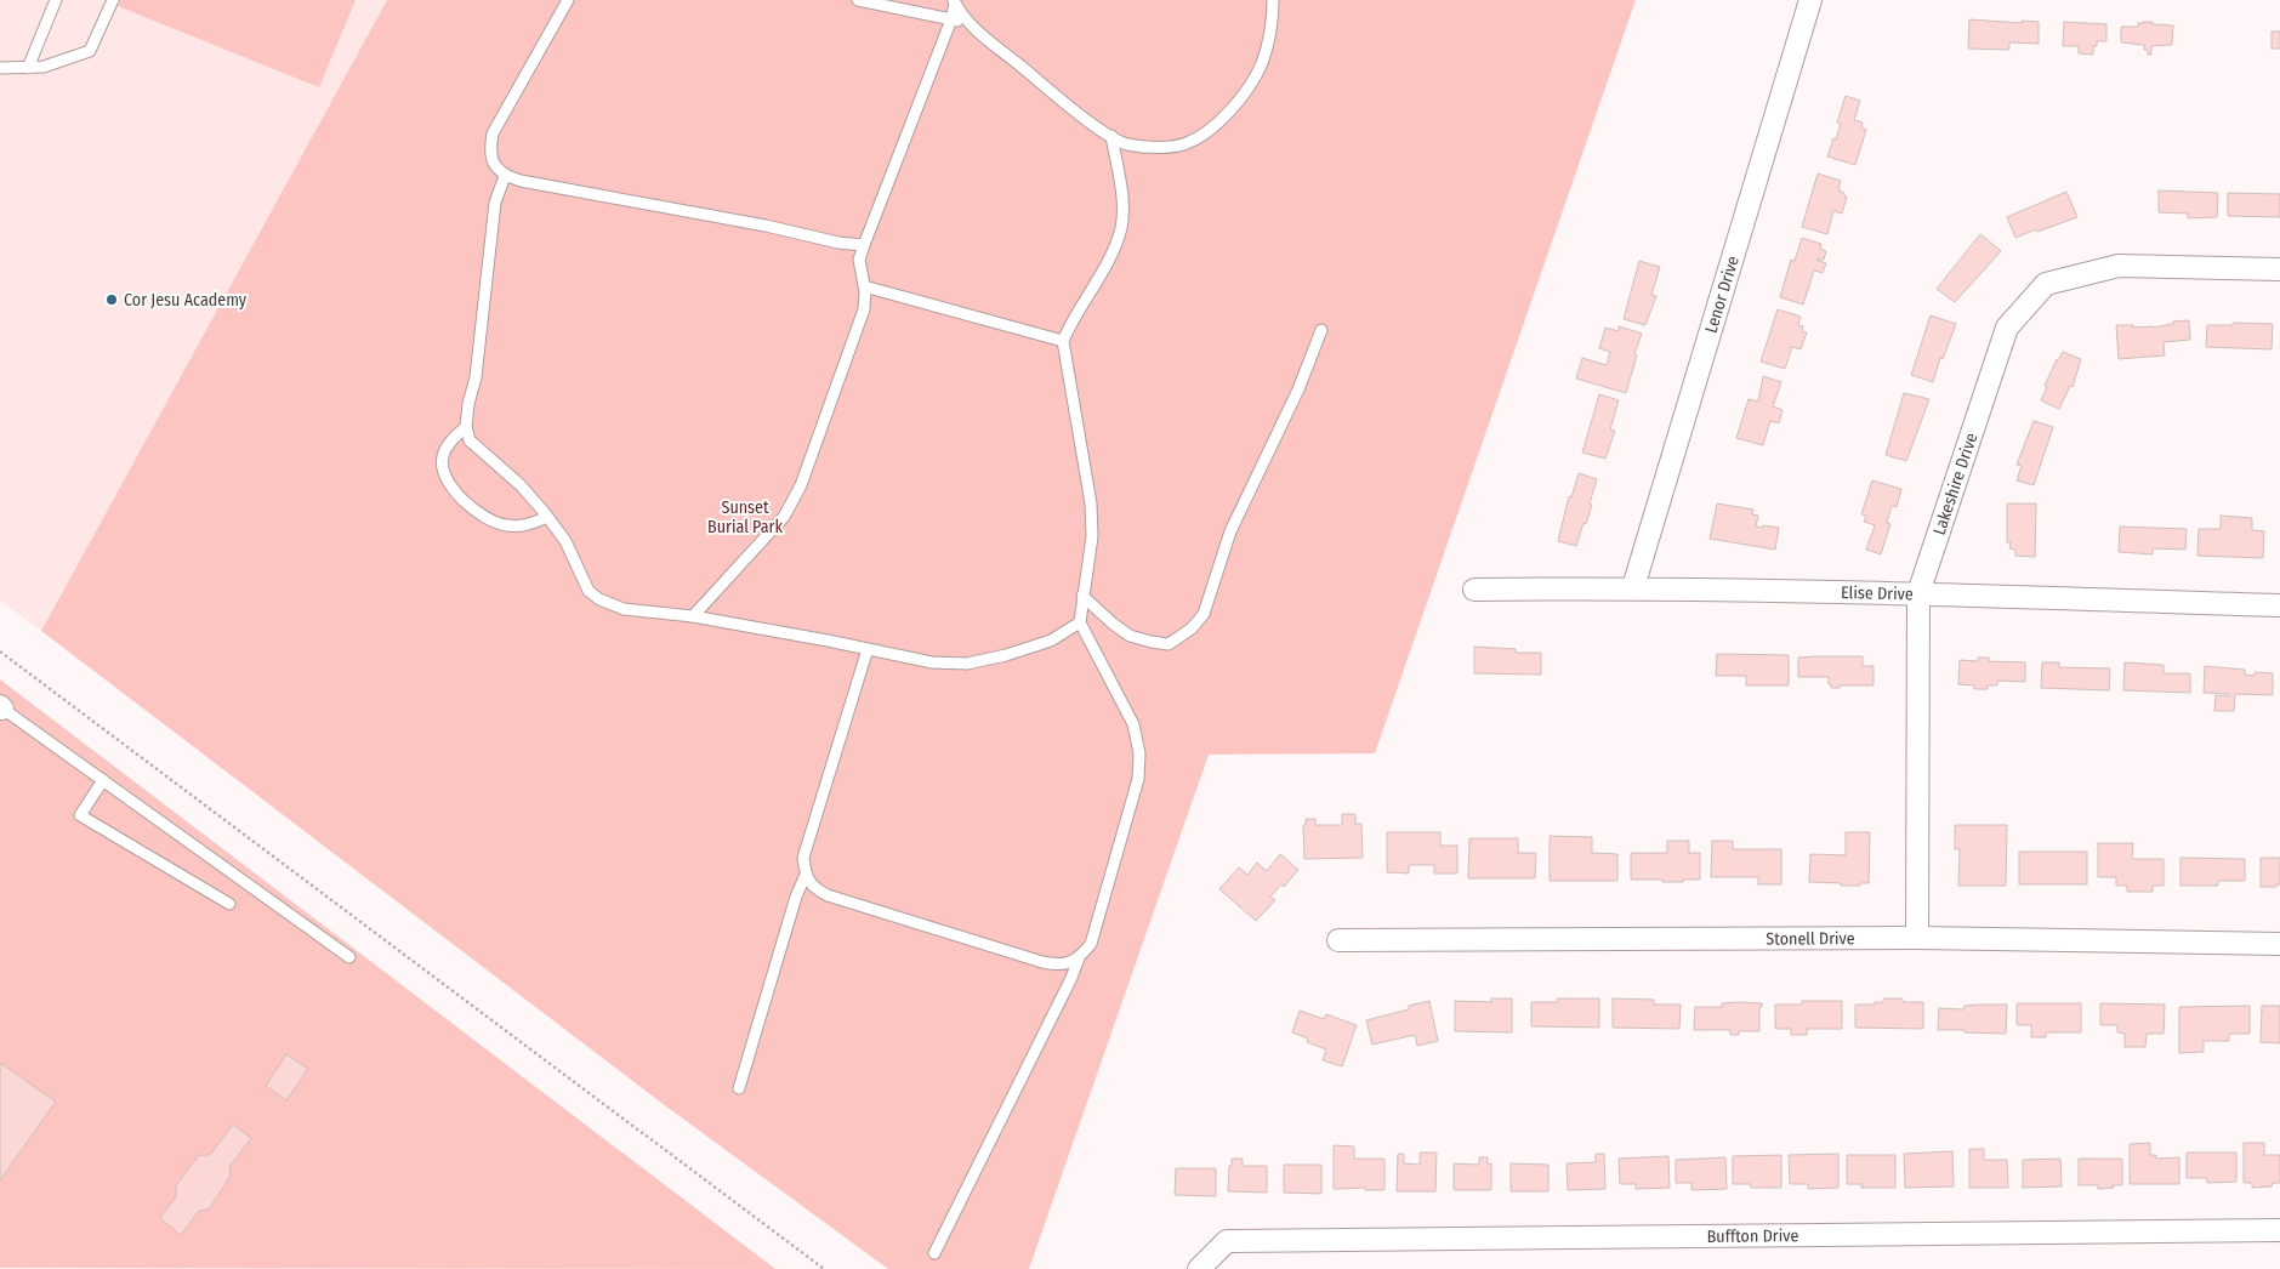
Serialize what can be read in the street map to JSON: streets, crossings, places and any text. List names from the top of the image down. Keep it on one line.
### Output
{"streets":{"street":["Lenor Drive","Lakeshire Drive","Elise Drive","Stonell Drive","Buffton Drive"]},"crossings":[["Lenor Drive","Elise Drive"],["Lakeshire Drive","Elise Drive"],["Lakeshire Drive","Stonell Drive"]],"parks":["Sunset Burial Park"],"places":["Cor Jesu Academy"]}
